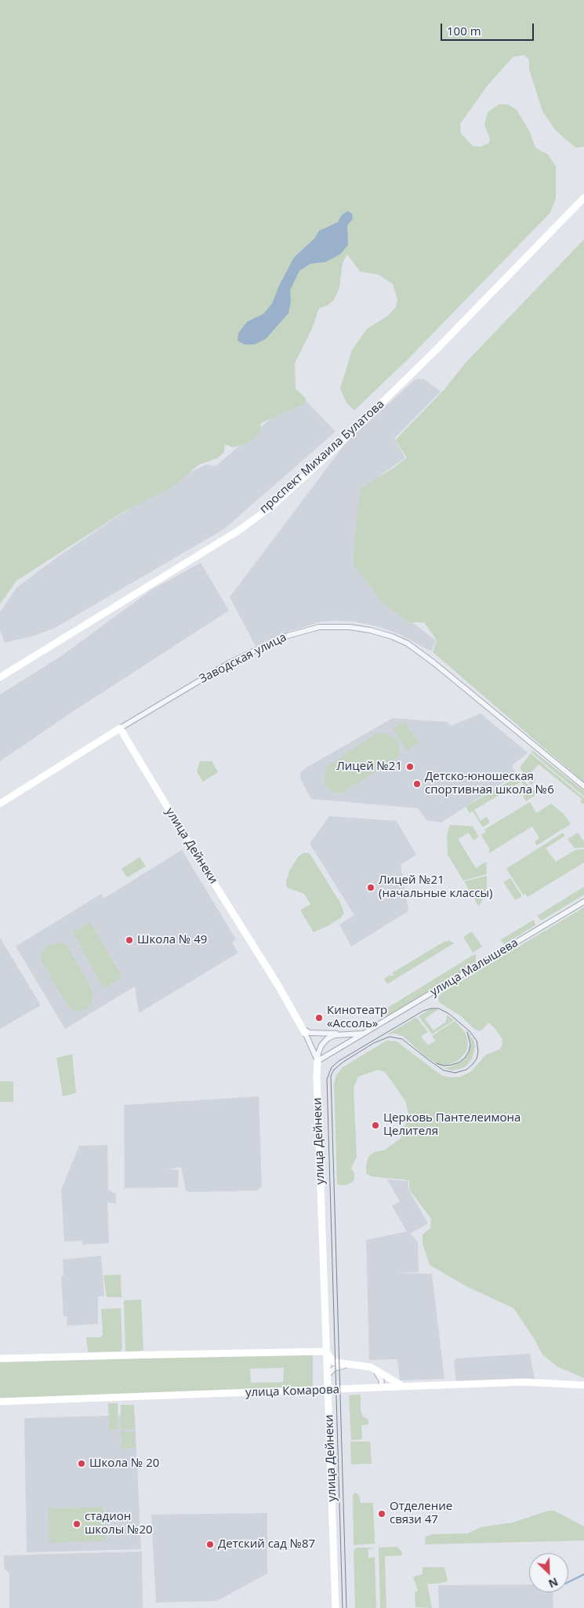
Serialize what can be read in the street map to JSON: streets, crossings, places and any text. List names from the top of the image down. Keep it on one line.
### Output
{"streets":{"street":["проспект Михаила Булатова","Заводская улица","улица Дейнеки","улица Малышева","улица Комарова"]},"crossings":[["Заводская улица","улица Дейнеки"],["улица Дейнеки","улица Малышева"],["улица Дейнеки","улица Комарова"]],"places":["Лицей №21","Детско-юношеская спортивная школа №6","Лицей №21 (начальные классы)","Школа № 49","Кинотеатр «Ассоль»","Церковь Пантелеимона Целителя","Школа № 20","Отделение связи 47","стадион школы №20","Детский сад №87"],"scale_bar":"100 m","north":"bottom right"}
